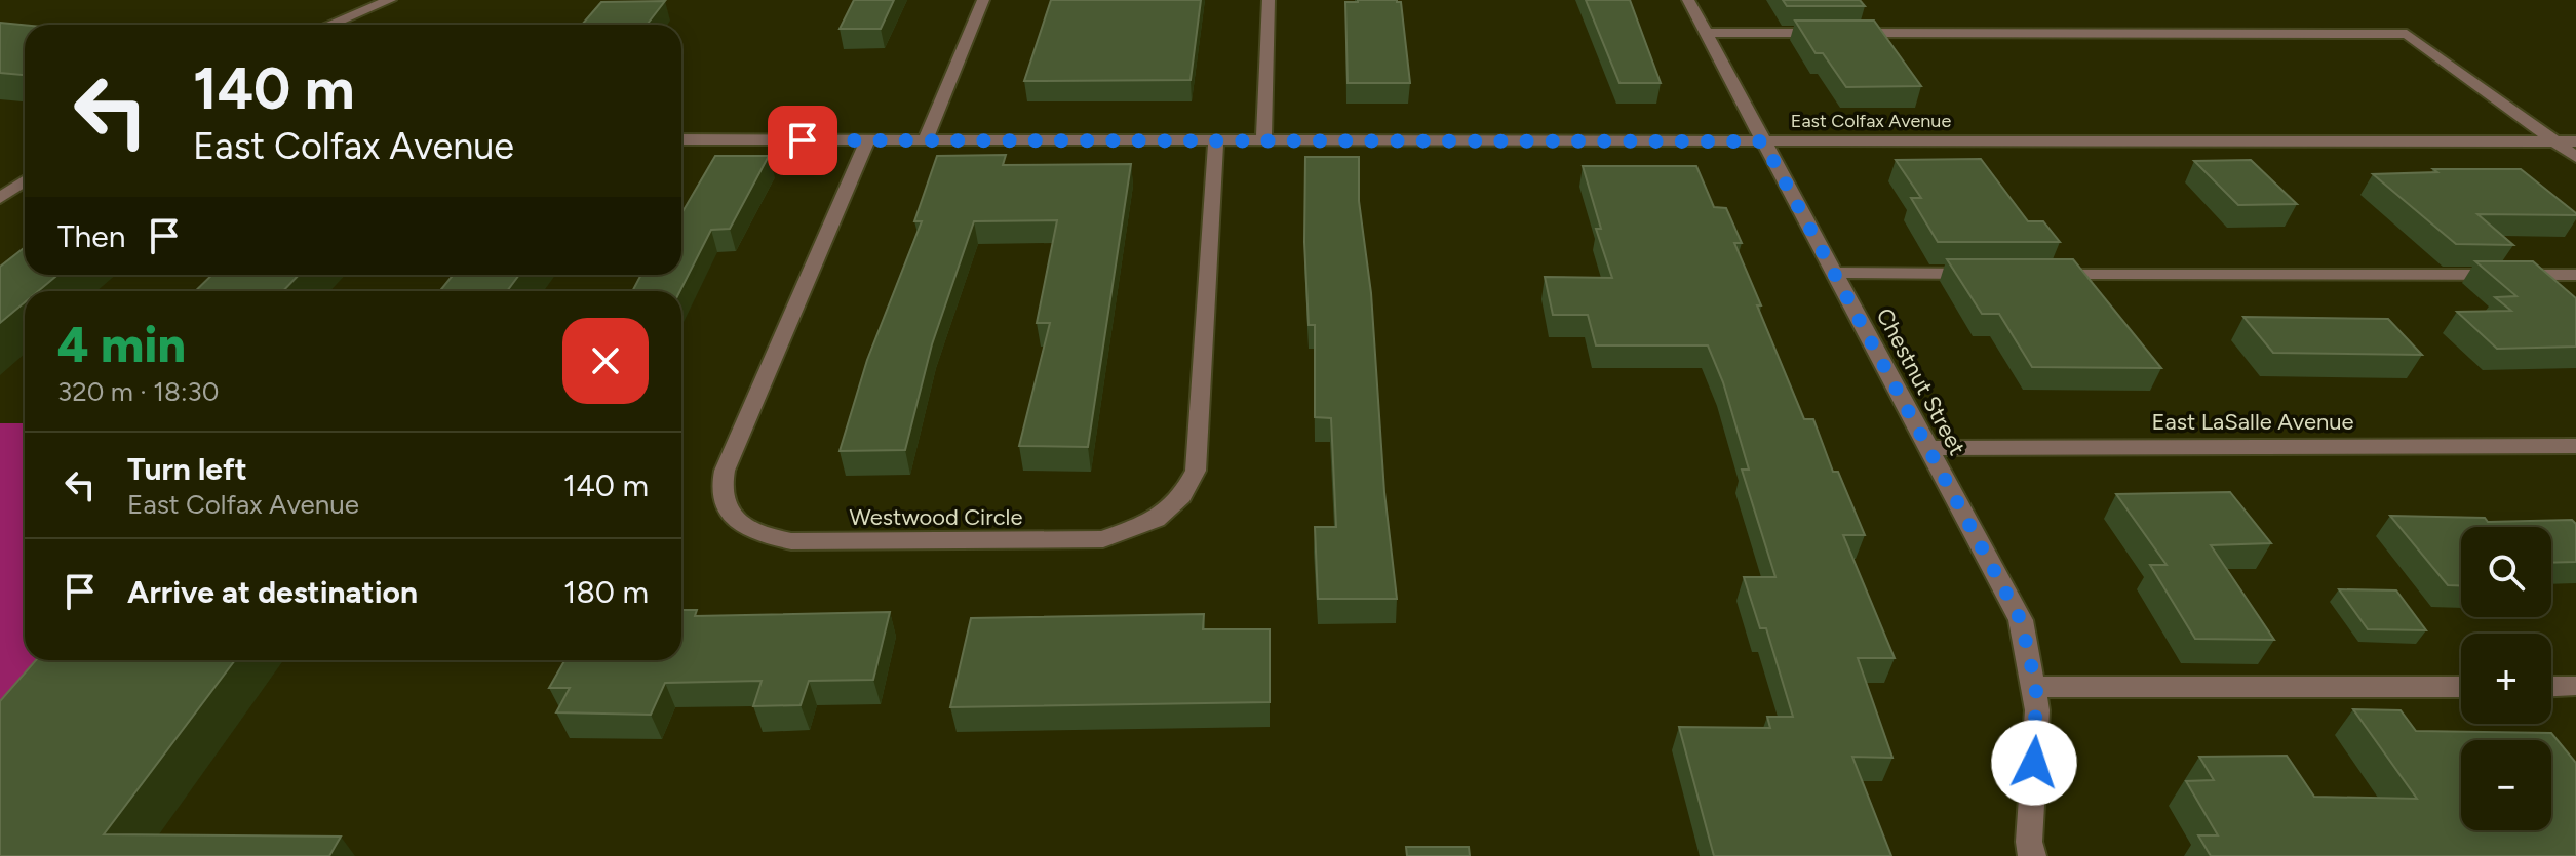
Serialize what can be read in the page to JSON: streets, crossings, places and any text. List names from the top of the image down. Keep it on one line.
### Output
{"streets":{"street":["East Colfax Avenue","Chestnut Street","East LaSalle Avenue","Westwood Circle"]},"crossings":[["East Colfax Avenue","Chestnut Street"],["East Colfax Avenue","Westwood Circle"],["Chestnut Street","East LaSalle Avenue"]],"page":{"turn":["140 m","East Colfax Avenue"],"then":"Then","heading":["4 min","320 m · 18:30"],"list":[{"name":"Turn left","note":"East Colfax Avenue","value":"140 m"},{"name":"Arrive at destination","value":"180 m"}],"map_buttons":["+","−"]}}
